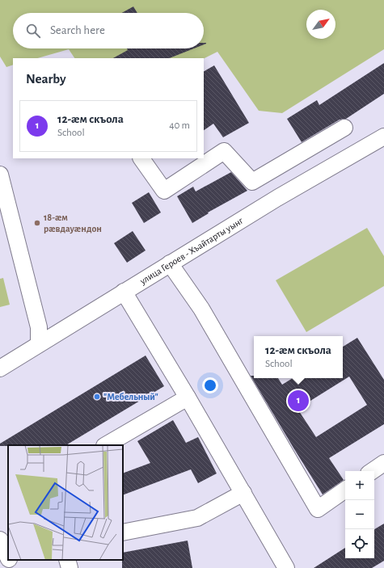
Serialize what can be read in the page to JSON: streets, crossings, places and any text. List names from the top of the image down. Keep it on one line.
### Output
{"streets":{"street":["улица Героев - Хъайтарты уынг"]},"places":["18-æм рӕвдауӕндон","\"Мебельный\""],"north":"top right","page":{"search":"Search here","heading":"Nearby","list":[{"mark":"1","name":"12-æм скъола","note":"School","value":"40 m"}],"popup":["12-æм скъола","School"],"pins":"1","map_buttons":["+","−"]}}
